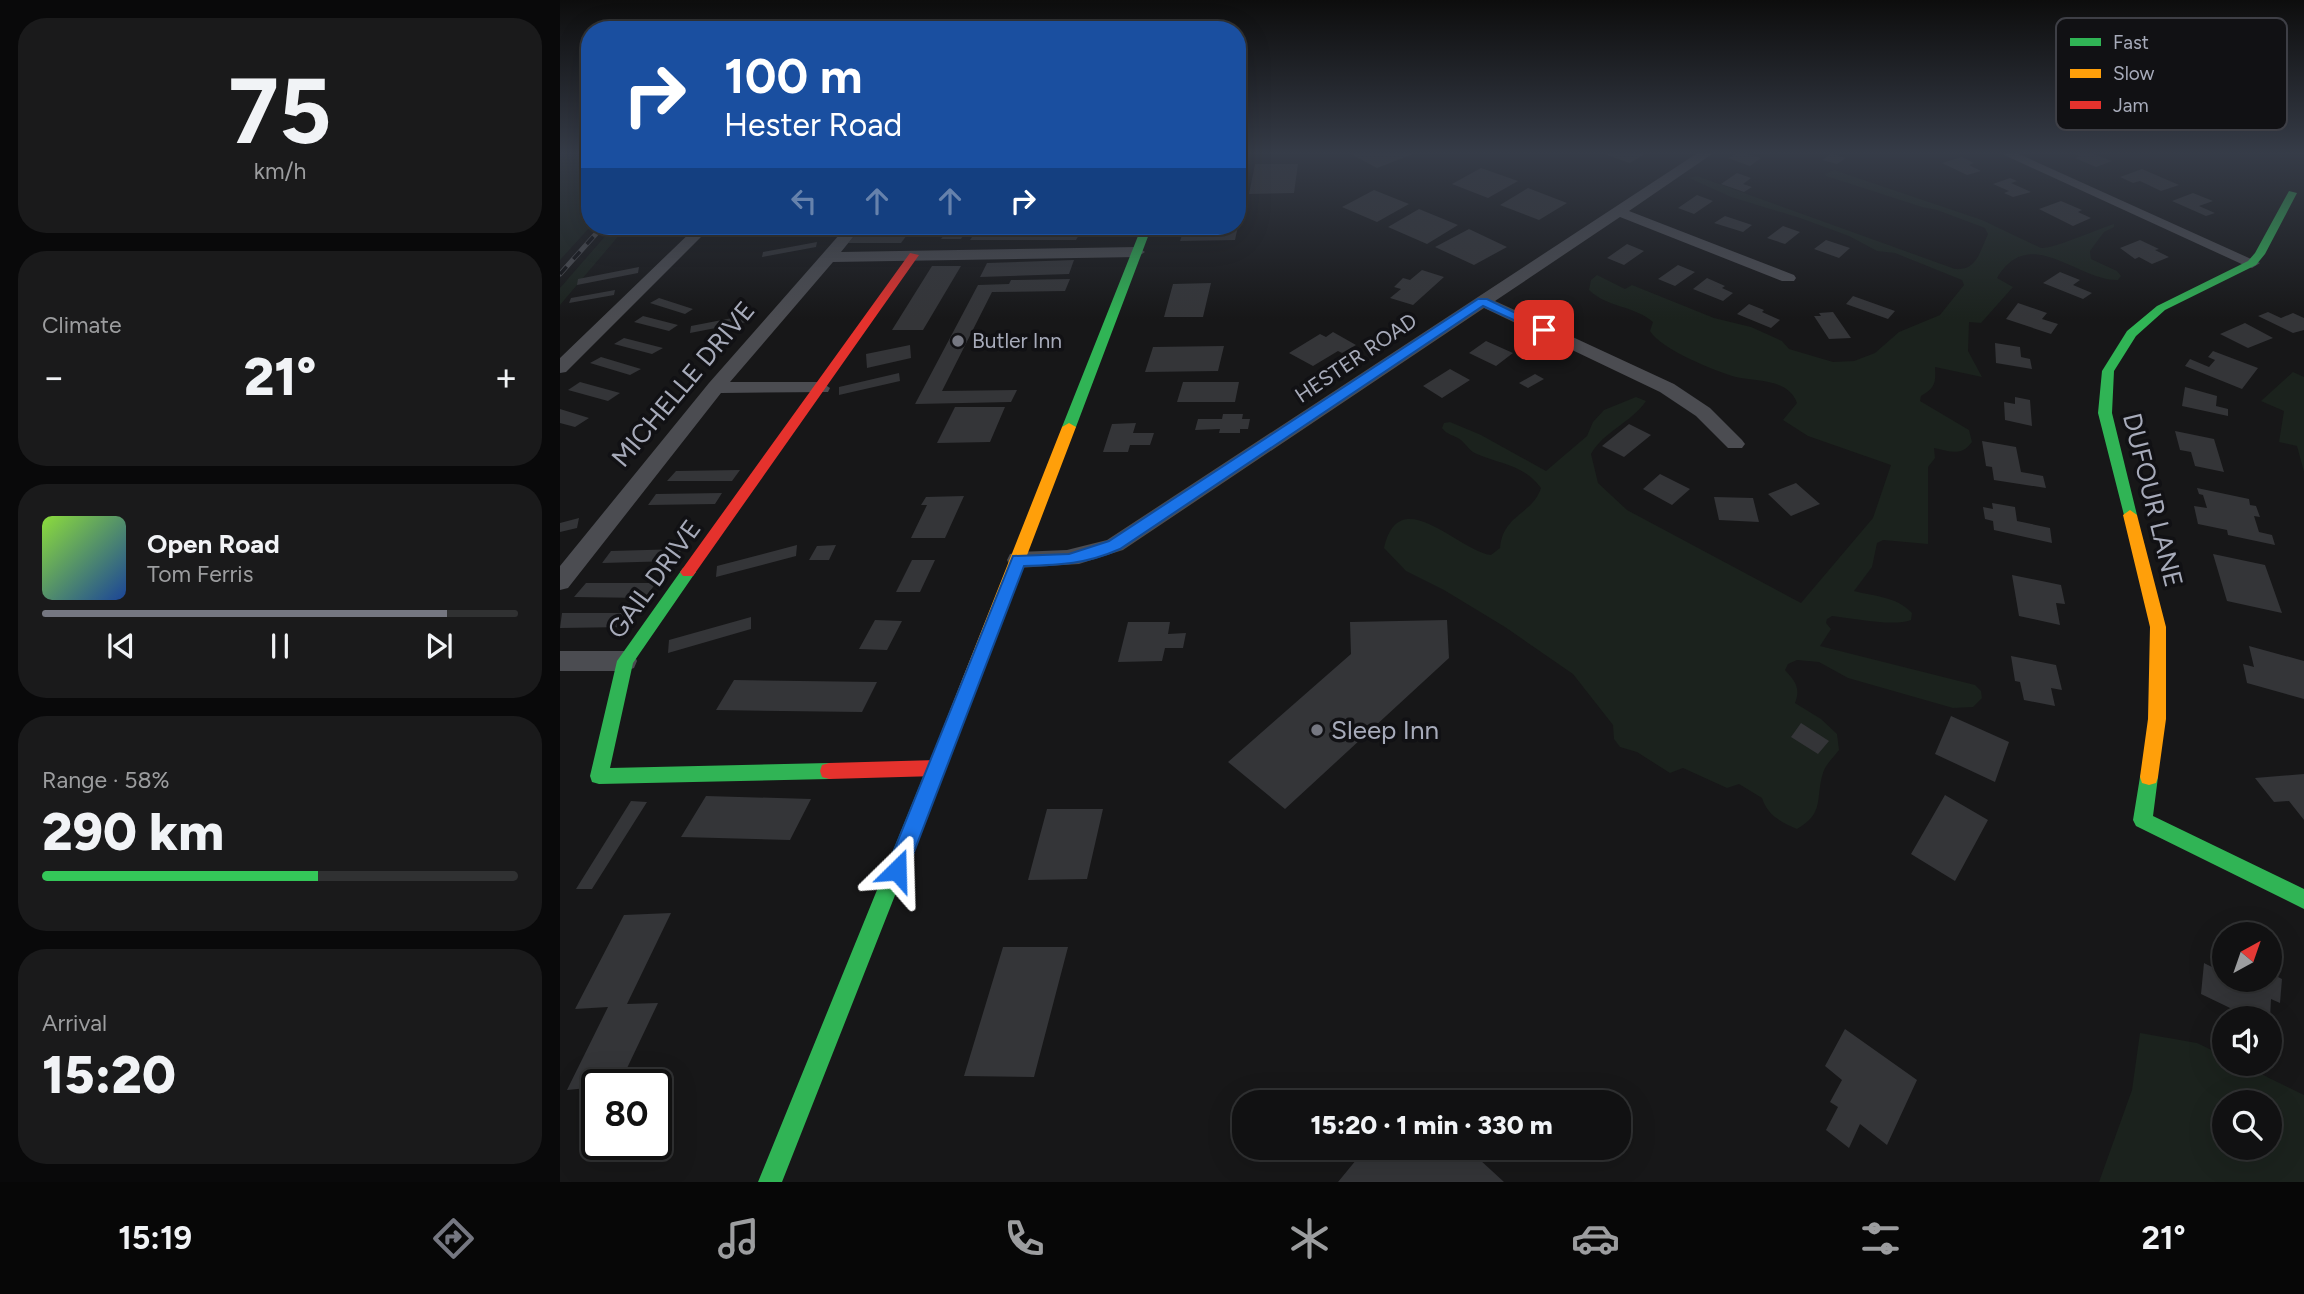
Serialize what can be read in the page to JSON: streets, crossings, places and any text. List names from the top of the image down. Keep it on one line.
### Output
{"streets":{"main road":["DUFOUR LANE","GAIL DRIVE"],"street":["HESTER ROAD","MICHELLE DRIVE"]},"places":["Butler Inn","Sleep Inn"],"legend":["Fast","Slow","Jam"],"north":"top right","page":{"tile":[["75","km/h"],"Climate",["Range · 58%","290 km"],["Arrival","15:20"]],"turn":["100 m","Hester Road"],"heat":["−","21°","+"],"song":["Open Road","Tom Ferris"],"limit":"80","trip":"15:20 · 1 min · 330 m","tabs":["15:19","21°"]}}
